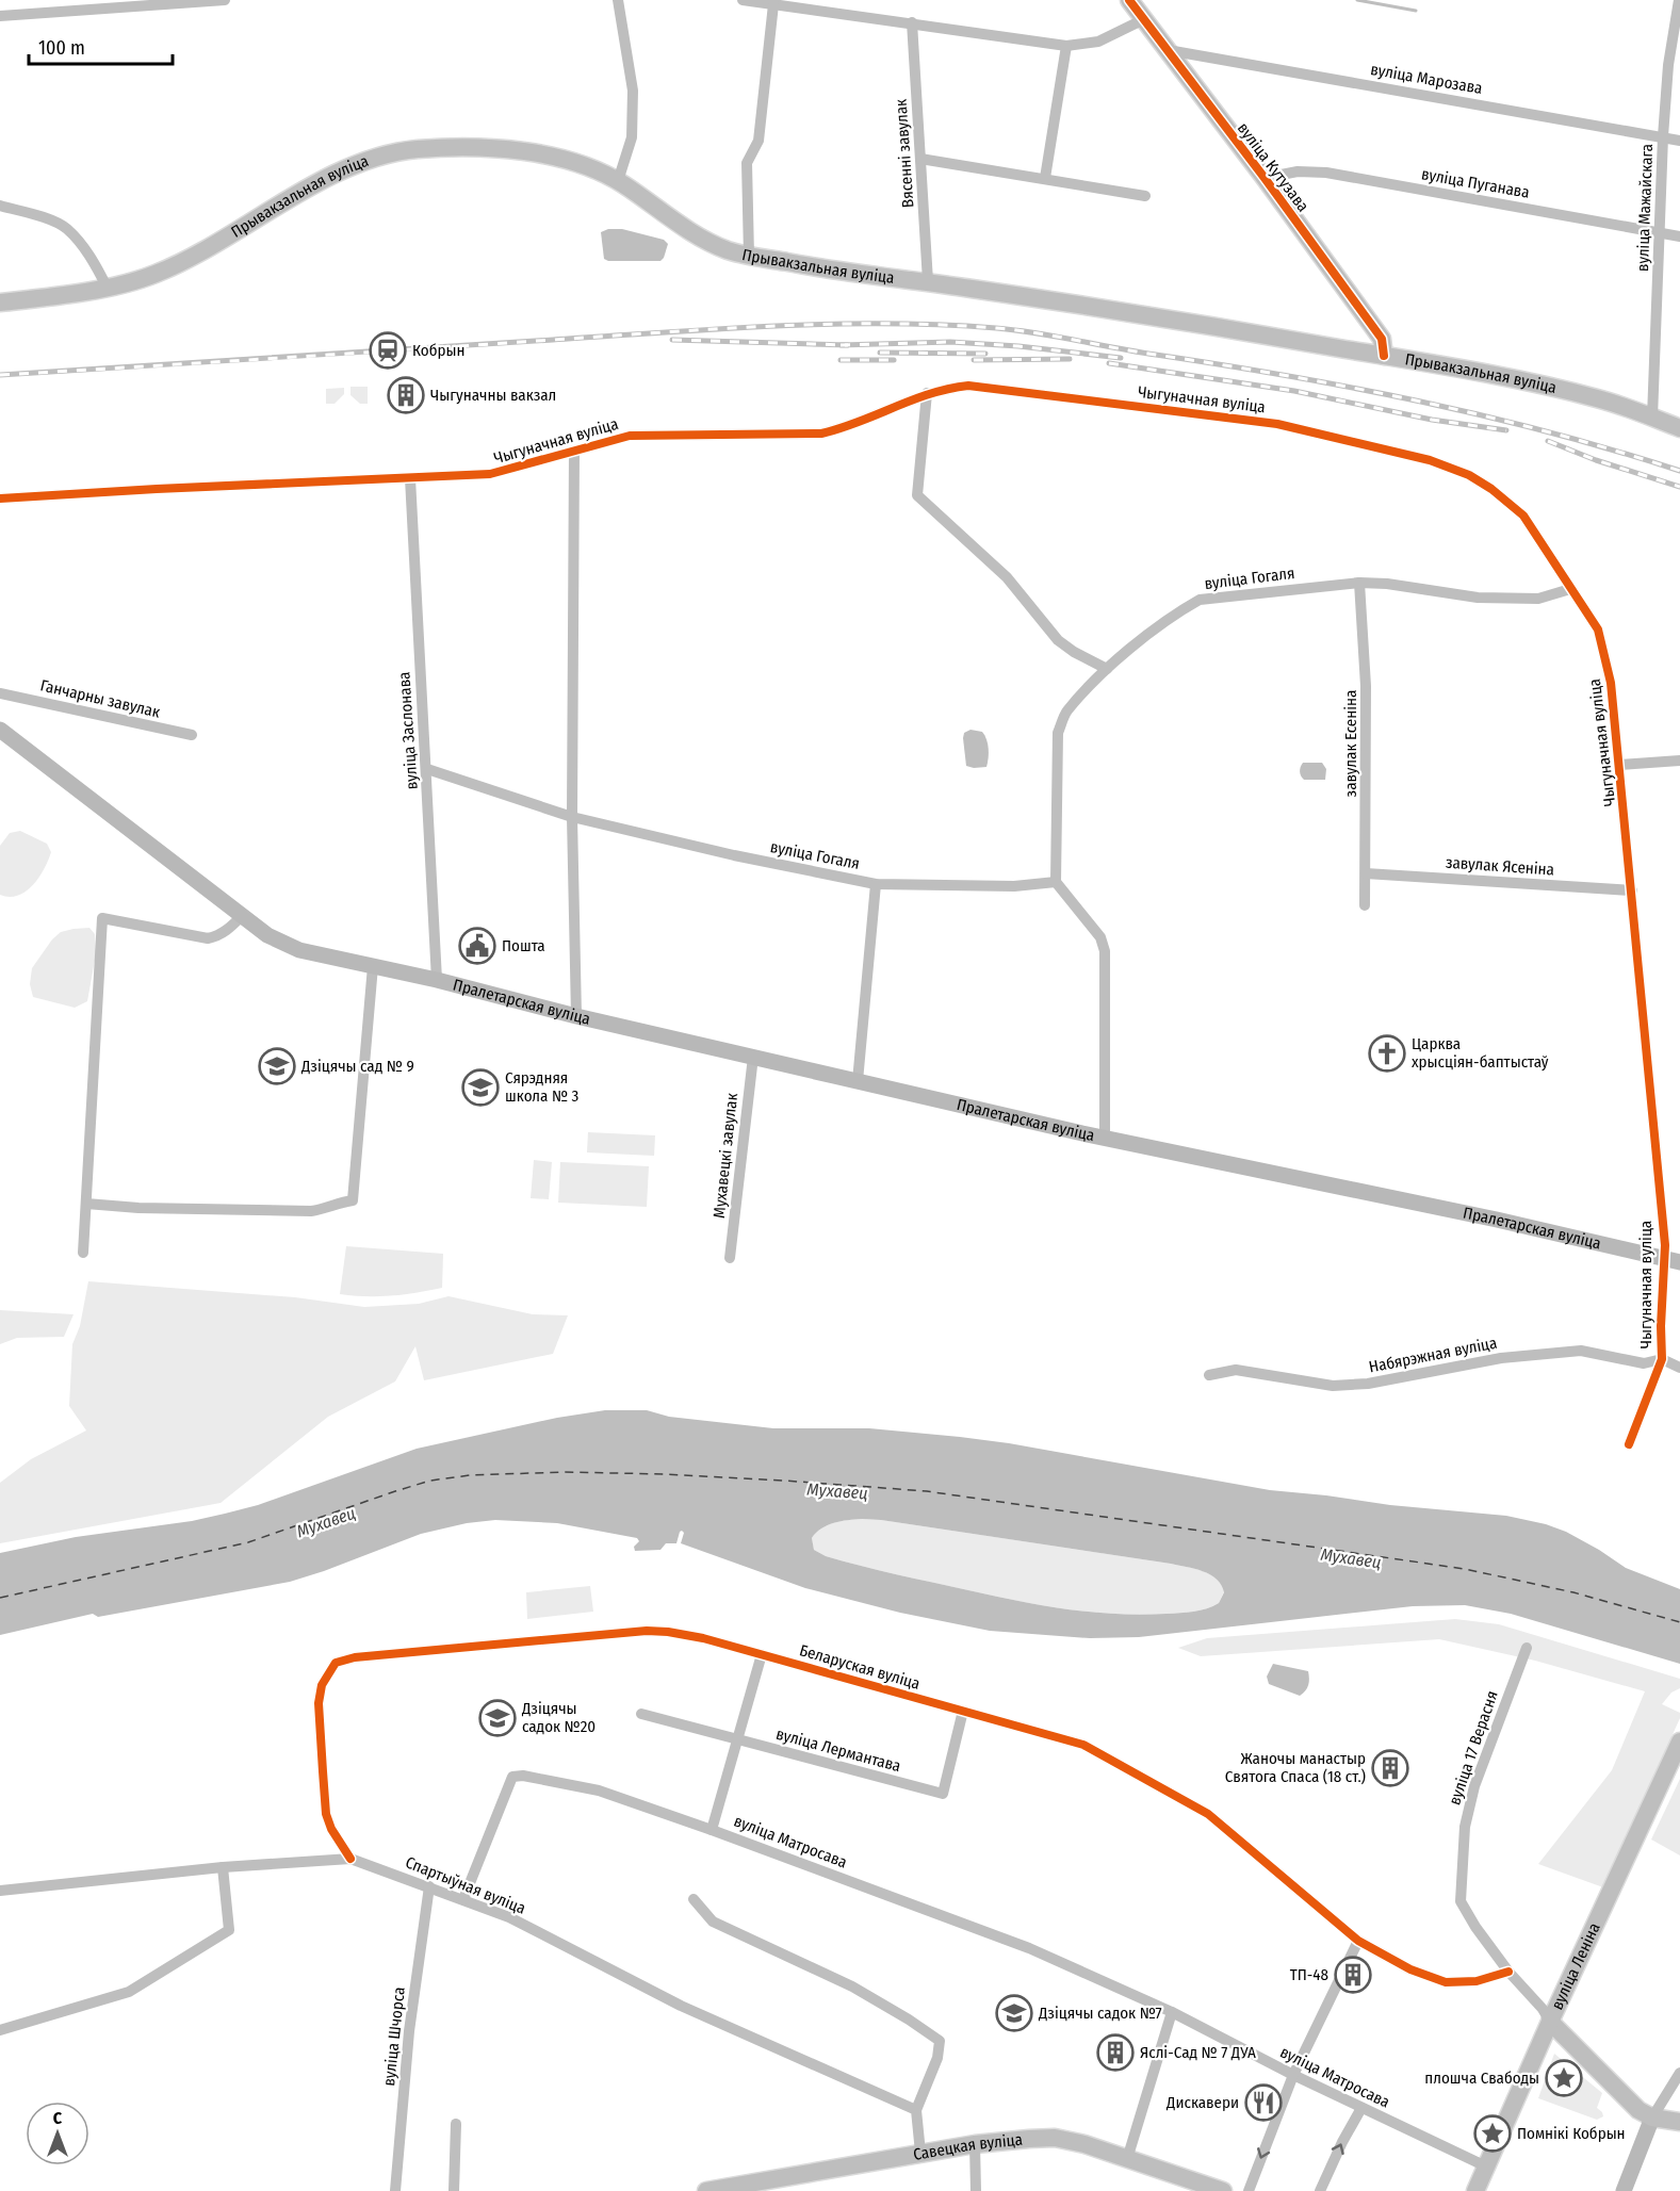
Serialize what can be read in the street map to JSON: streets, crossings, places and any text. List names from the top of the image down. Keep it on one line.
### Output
{"streets":{"main road":["вуліца Кутузава","Прывакзальная вуліца","Пралетарская вуліца","вуліца Леніна","Савецкая вуліца"],"street":["вуліца Марозава","Вясенні завулак","вуліца Пуганава","вуліца Мажайскага","Чыгуначная вуліца","вуліца Гогаля","Ганчарны завулак","вуліца Заслонава","завулак Есеніна","завулак Ясеніна","Мухавецкі завулак","Набярэжная вуліца","Беларуская вуліца","вуліца 17 Верасня","вуліца Лермантава","вуліца Матросава","Спартыўная вуліца","вуліца Шчорса"]},"crossings":[["вуліца Марозава","вуліца Кутузава"],["вуліца Марозава","вуліца Мажайскага"],["Вясенні завулак","Прывакзальная вуліца"],["вуліца Кутузава","вуліца Пуганава"],["вуліца Кутузава","Прывакзальная вуліца"],["вуліца Пуганава","вуліца Мажайскага"],["Прывакзальная вуліца","вуліца Мажайскага"],["Чыгуначная вуліца","вуліца Гогаля"],["Чыгуначная вуліца","вуліца Заслонава"],["Чыгуначная вуліца","завулак Ясеніна"],["Чыгуначная вуліца","Пралетарская вуліца"],["Чыгуначная вуліца","Набярэжная вуліца"],["вуліца Гогаля","вуліца Заслонава"],["вуліца Гогаля","завулак Есеніна"],["вуліца Заслонава","Пралетарская вуліца"],["завулак Есеніна","завулак Ясеніна"],["Пралетарская вуліца","Мухавецкі завулак"],["Беларуская вуліца","вуліца 17 Верасня"],["Беларуская вуліца","вуліца Лермантава"],["Беларуская вуліца","Спартыўная вуліца"],["вуліца 17 Верасня","вуліца Леніна"],["вуліца Матросава","Спартыўная вуліца"],["вуліца Матросава","вуліца Леніна"],["Спартыўная вуліца","вуліца Шчорса"]],"water":["Мухавец"],"places":{"station":["Кобрын"],"building":["Чыгуначны вакзал","Жаночы манастыр Святога Спаса (18 ст.)","ТП-48","Яслі-Сад № 7 ДУА"],"public building":["Пошта"],"church":["Царква хрысціян-баптыстаў"],"school or university":["Дзіцячы сад № 9","Сярэдняя школа № 3","Дзіцячы садок №20","Дзіцячы садок №7"],"place":["плошча Свабоды","Помнікі Кобрын"],"restaurant":["Дискавери"]},"scale_bar":"100 m","north":"top"}
